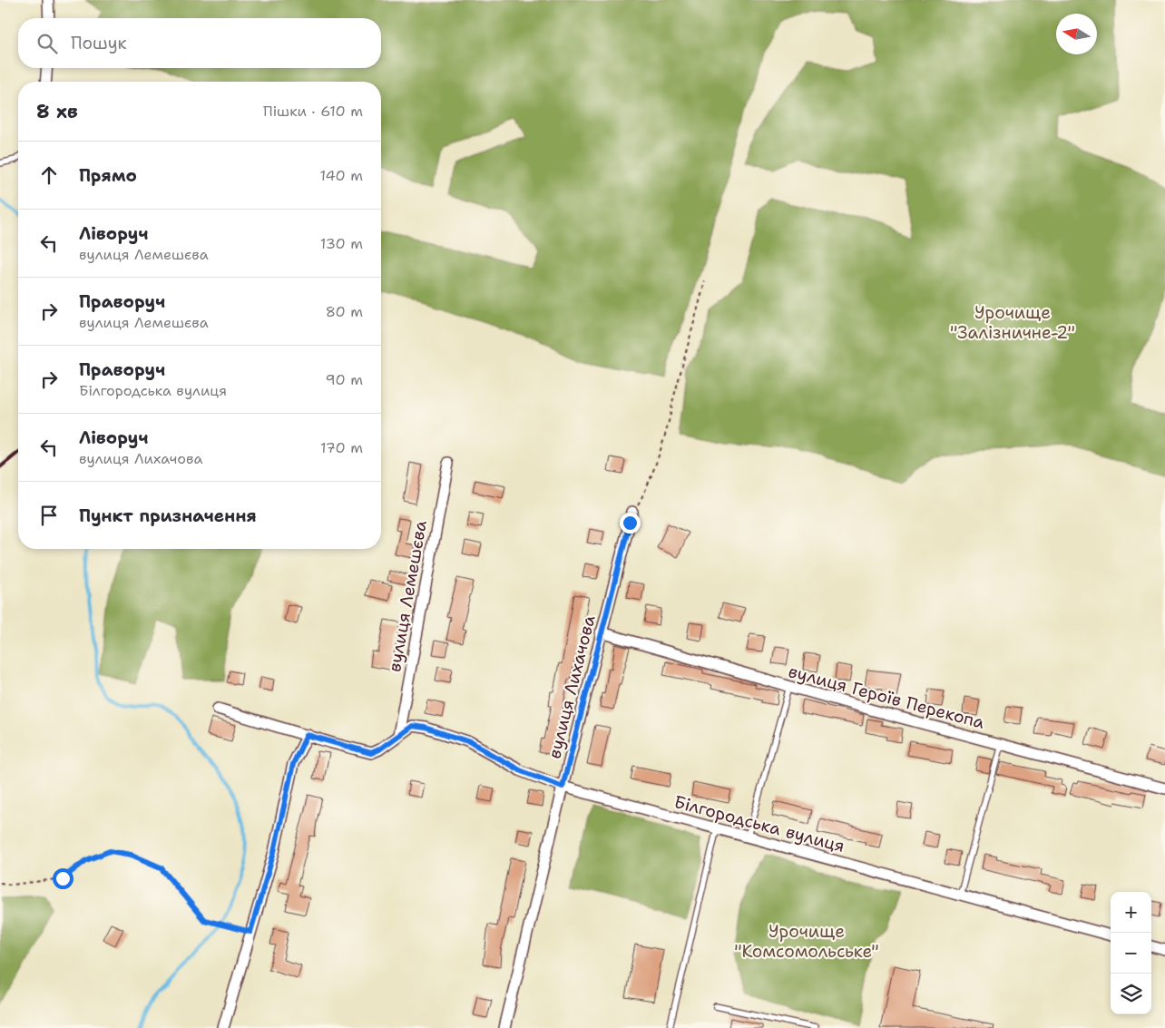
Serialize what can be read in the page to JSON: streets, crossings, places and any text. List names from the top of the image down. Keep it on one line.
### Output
{"streets":{"street":["вулиця Лемешєва","вулиця Лихачова","вулиця Героїв Перекопа","Білгородська вулиця"]},"crossings":[["вулиця Лемешєва","Білгородська вулиця"],["вулиця Лихачова","вулиця Героїв Перекопа"],["вулиця Лихачова","Білгородська вулиця"]],"parks":["Урочище \"Залізничне-2\"","Урочище \"Комсомольське\""],"north":"left","page":{"search":"Пошук","heading":["8 хв","Пішки · 610 m"],"list":[["Прямо","140 m"],["Ліворуч","вулиця Лемешєва","130 m"],["Праворуч","вулиця Лемешєва","80 m"],["Праворуч","Білгородська вулиця","90 m"],["Ліворуч","вулиця Лихачова","170 m"],"Пункт призначення"],"map_buttons":["+","−"]}}
